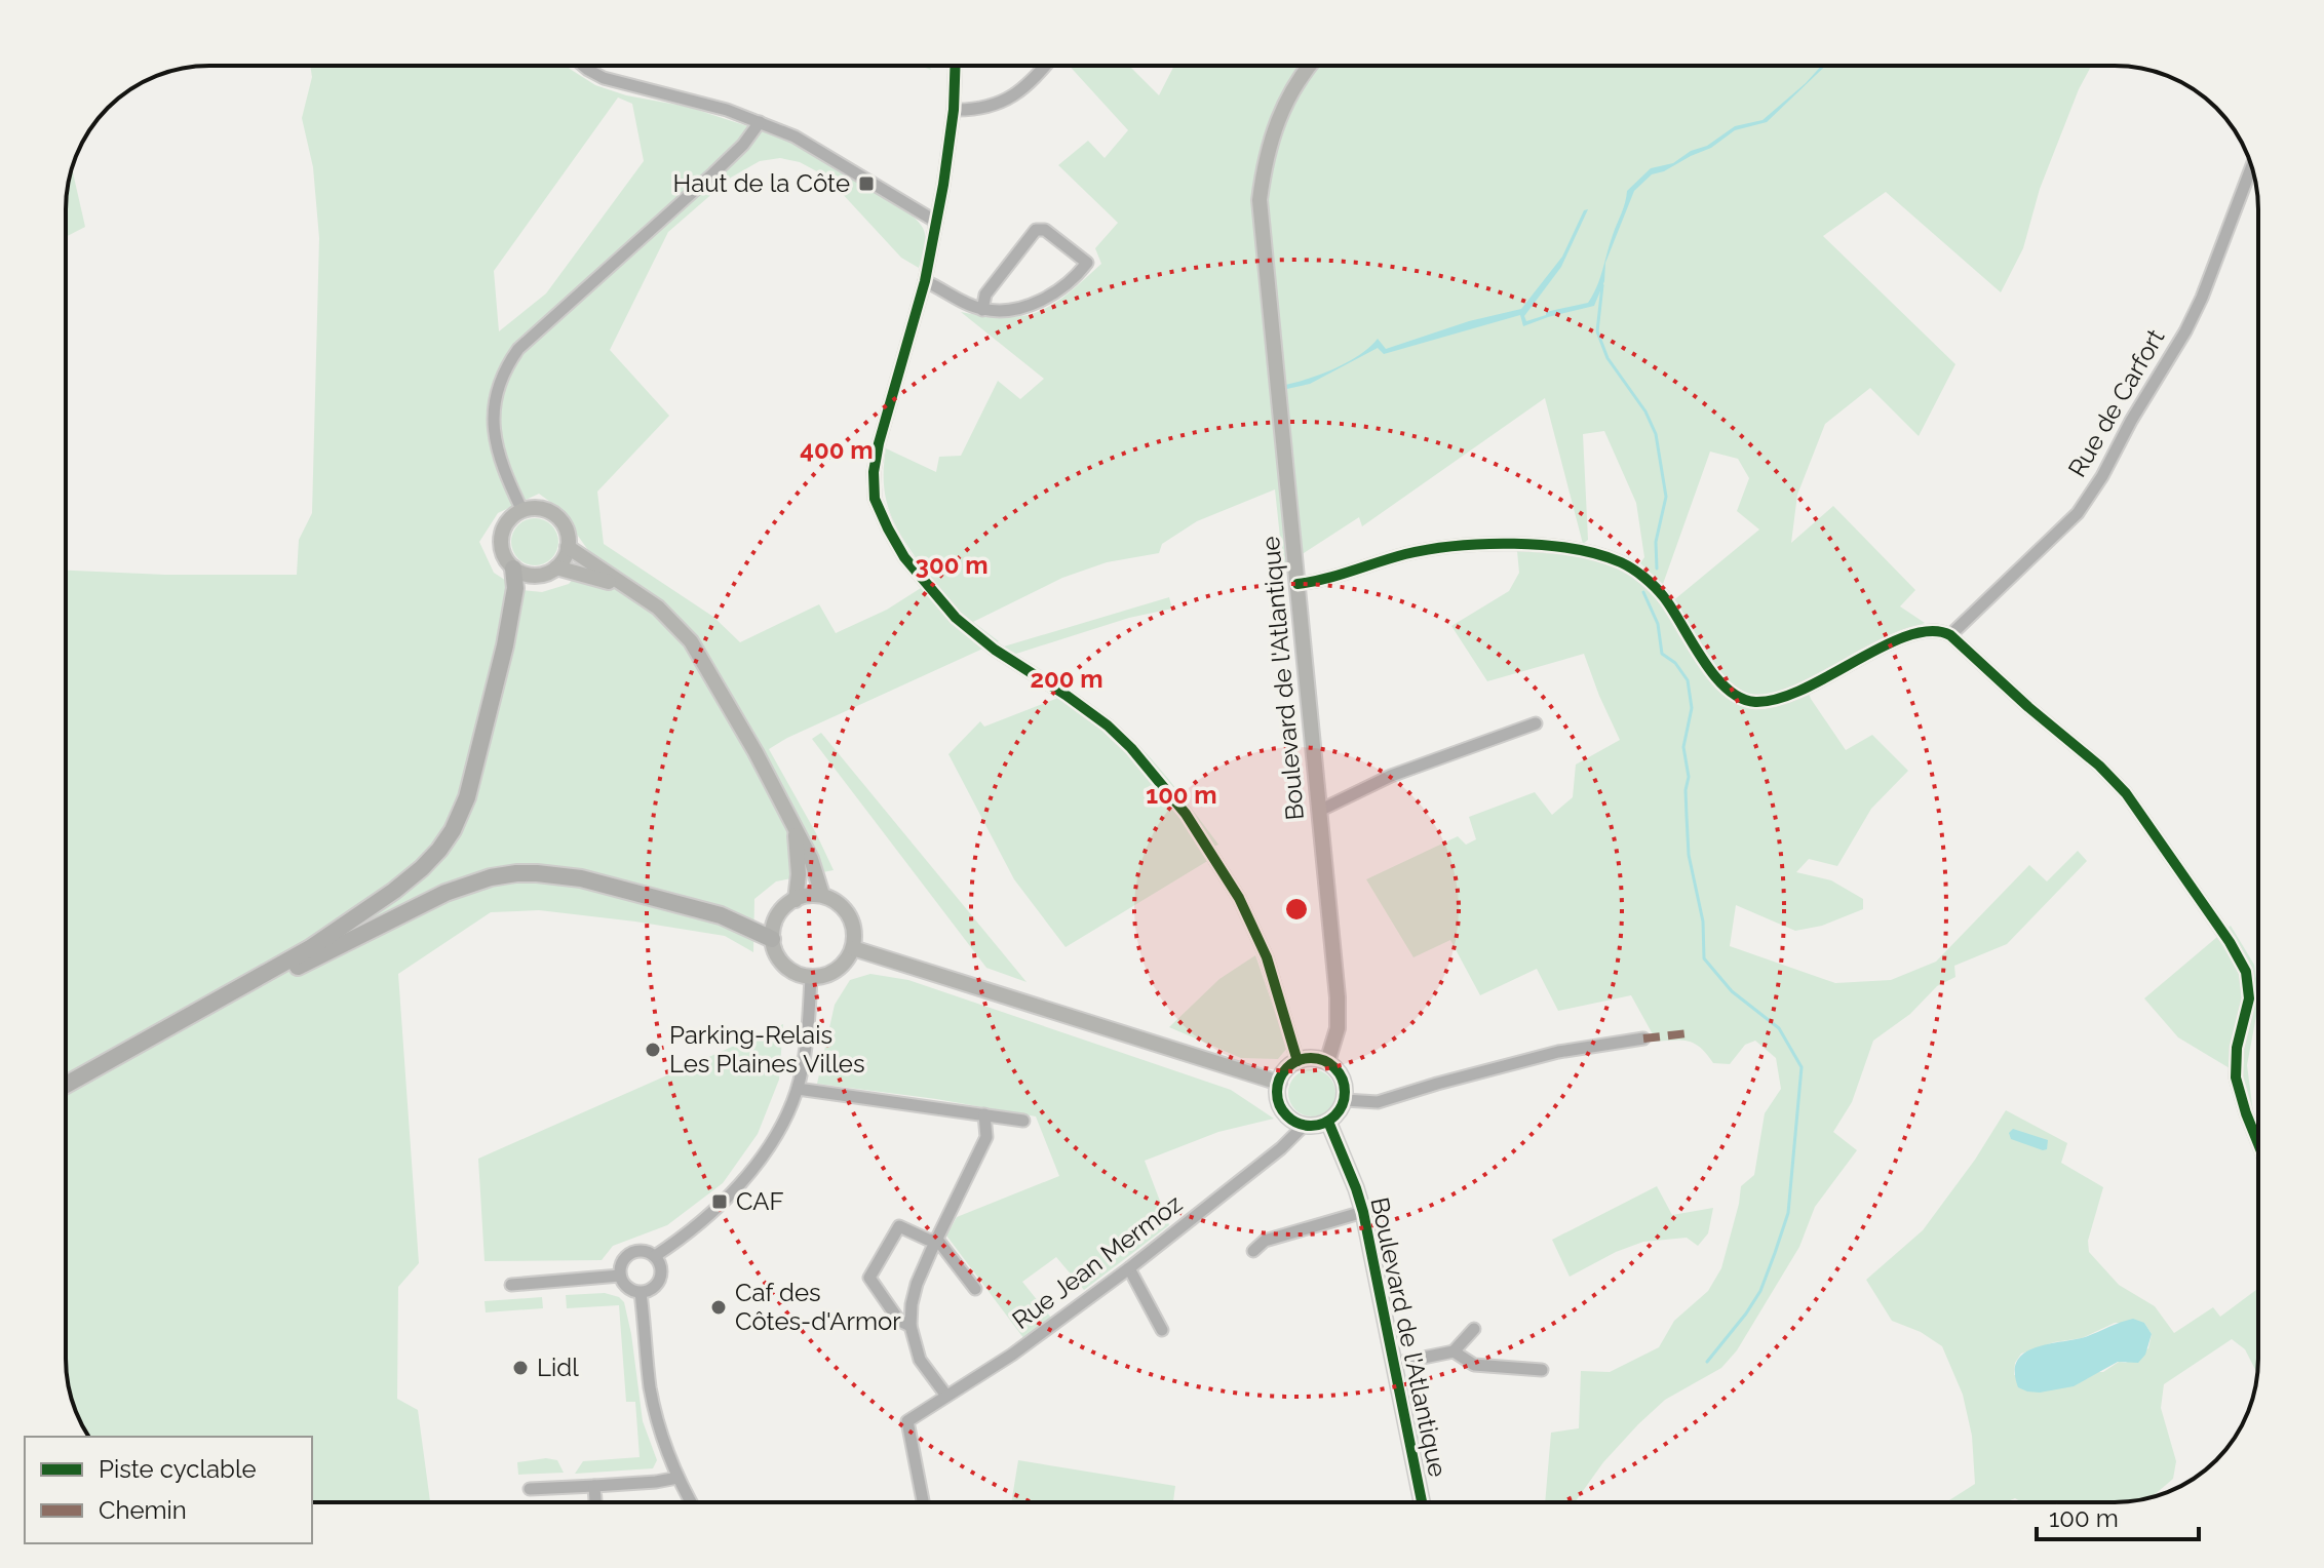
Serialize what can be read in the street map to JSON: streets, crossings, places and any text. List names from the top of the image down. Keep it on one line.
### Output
{"streets":{"main road":["Boulevard de l'Atlantique"],"street":["Rue de Carfort","Rue Jean Mermoz"]},"crossings":[["Boulevard de l'Atlantique","Rue Jean Mermoz"]],"places":{"transit":["Haut de la Côte","CAF"],"other":["Parking-Relais Les Plaines Villes","Caf des Côtes-d'Armor","Lidl"]},"legend":["Piste cyclable","Chemin"],"scale_bar":"100 m","rings":["400 m","300 m","200 m","100 m"]}
